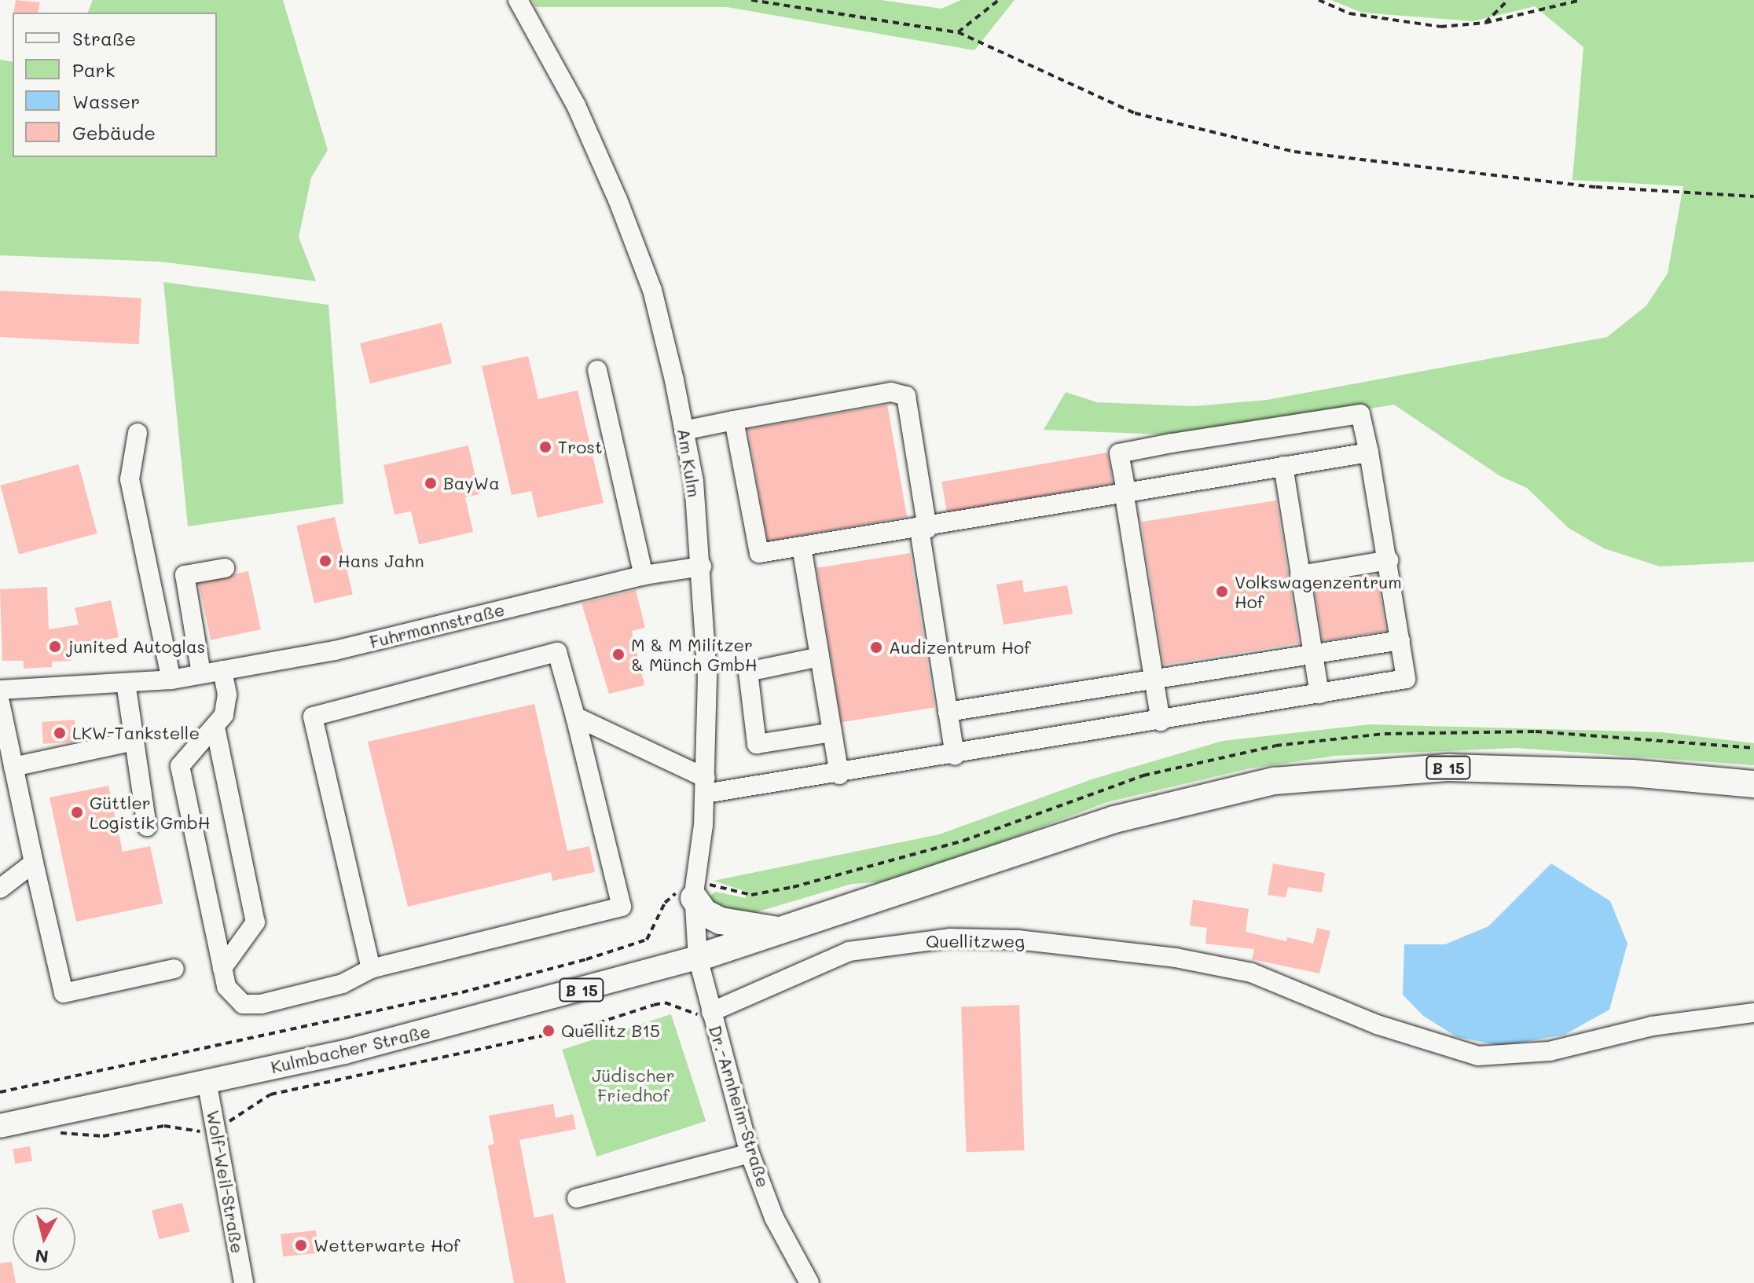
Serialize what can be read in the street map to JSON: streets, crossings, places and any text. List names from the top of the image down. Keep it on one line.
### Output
{"streets":{"highway":["B 15"],"main road":["Kulmbacher Straße"],"street":["Am Kulm","Fuhrmannstraße","Quellitzweg","Dr.-Arnheim-Straße","Wolf-Weil-Straße"]},"crossings":[["Am Kulm","Fuhrmannstraße"],["Am Kulm","B 15"],["Am Kulm","Kulmbacher Straße"],["Am Kulm","Dr.-Arnheim-Straße"],["B 15","Kulmbacher Straße"],["B 15","Dr.-Arnheim-Straße"],["Quellitzweg","Dr.-Arnheim-Straße"],["Kulmbacher Straße","Dr.-Arnheim-Straße"],["Kulmbacher Straße","Wolf-Weil-Straße"]],"parks":["Jüdischer Friedhof"],"places":["Trost","BayWa","Hans Jahn","Volkswagenzentrum Hof","junited Autoglas","Audizentrum Hof","M & M Militzer & Münch GmbH","LKW-Tankstelle","Güttler Logistik GmbH","Quellitz B15","Wetterwarte Hof"],"legend":["Straße","Park","Wasser","Gebäude"],"north":"bottom"}
